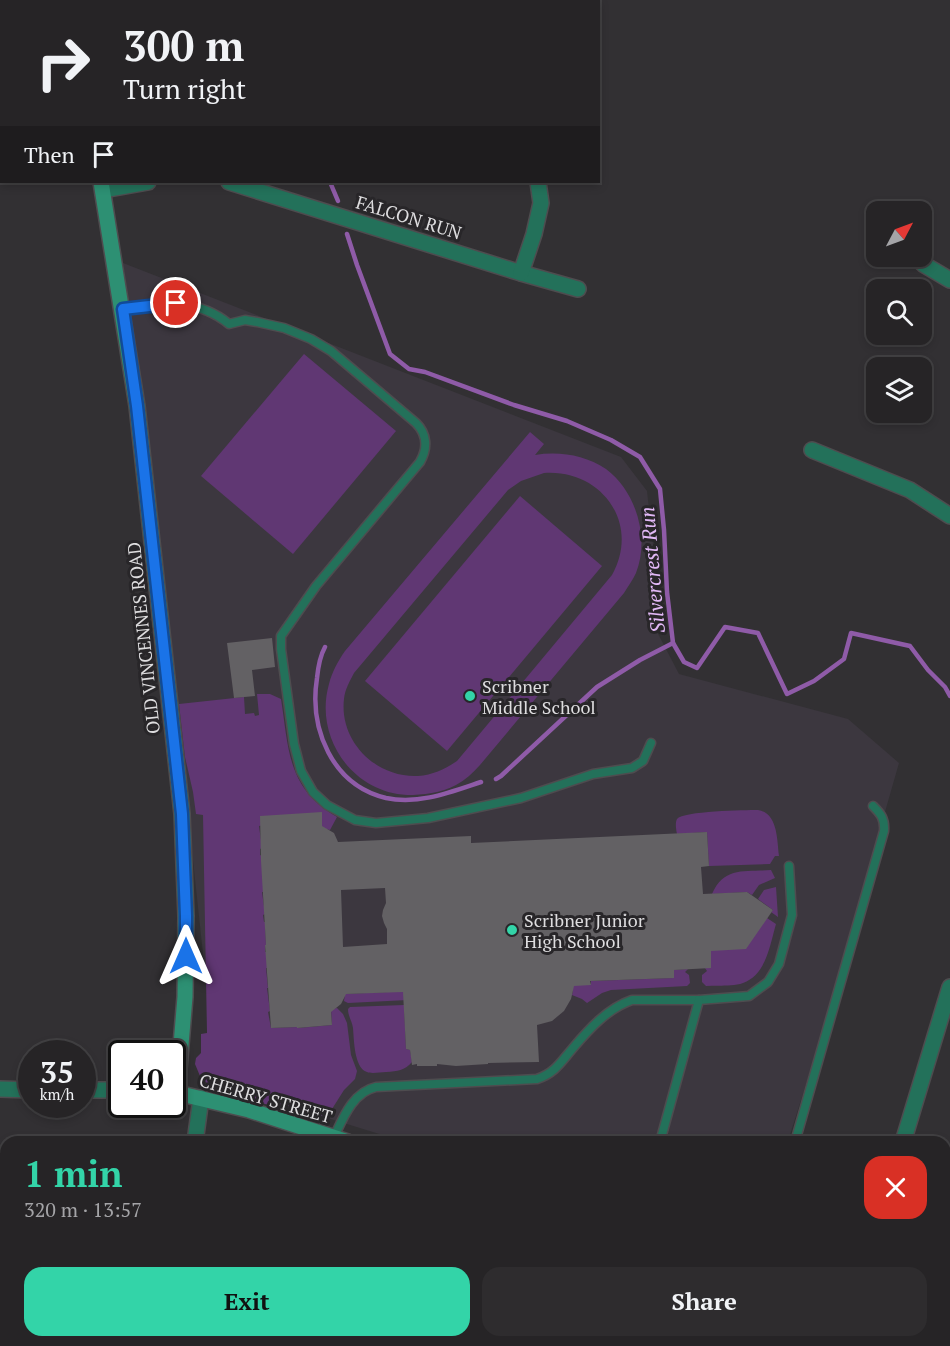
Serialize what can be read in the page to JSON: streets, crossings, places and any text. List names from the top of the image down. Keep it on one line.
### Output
{"streets":{"street":["FALCON RUN","OLD VINCENNES ROAD","CHERRY STREET"]},"water":["Silvercrest Run"],"places":["Scribner Middle School","Scribner Junior High School"],"north":"top right","page":{"turn":["300 m","Turn right"],"then":"Then","speed":"35 km/h","limit":"40","heading":["1 min","320 m · 13:57"],"buttons":["Exit","Share"]}}
